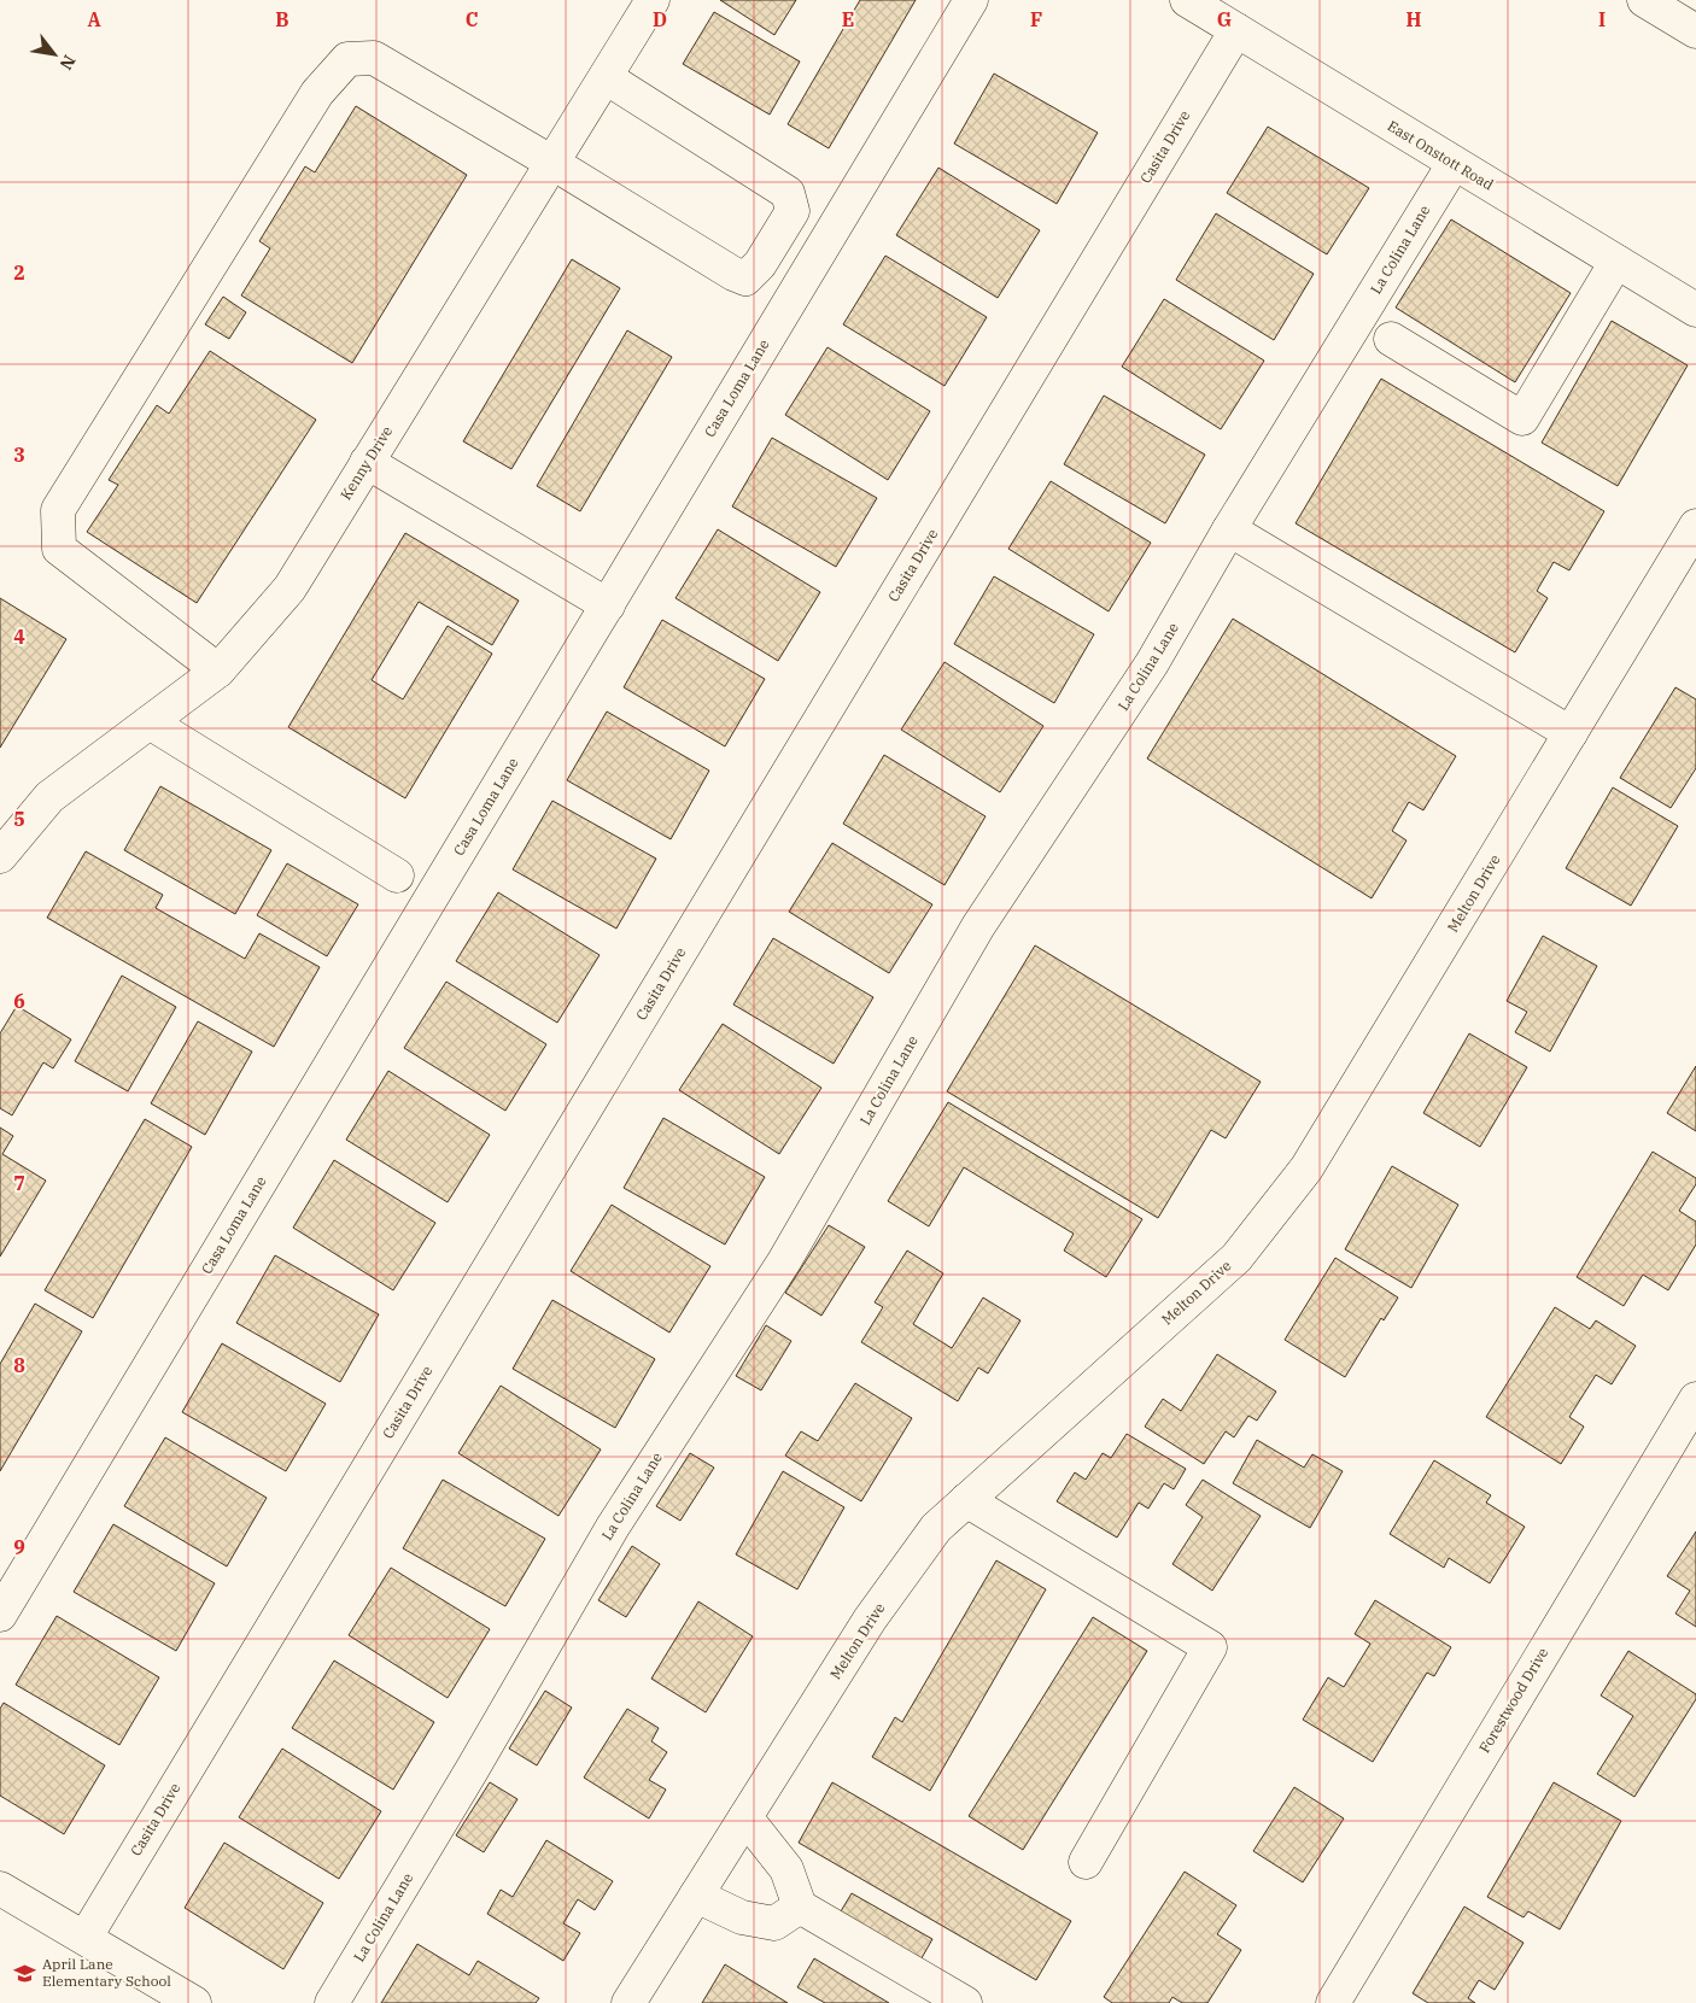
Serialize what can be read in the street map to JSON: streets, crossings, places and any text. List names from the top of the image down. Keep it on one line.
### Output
{"streets":{"main road":["Casita Drive","East Onstott Road","La Colina Lane","Casa Loma Lane","Kenny Drive","Melton Drive","Forestwood Drive"]},"crossings":[["Casita Drive","East Onstott Road"],["East Onstott Road","La Colina Lane"]],"places":{"school or university":["April Lane Elementary School"]},"north":"bottom right","grid":{"columns":["A","B","C","D","E","F","G","H","I"],"rows":["2","3","4","5","6","7","8","9"]}}
